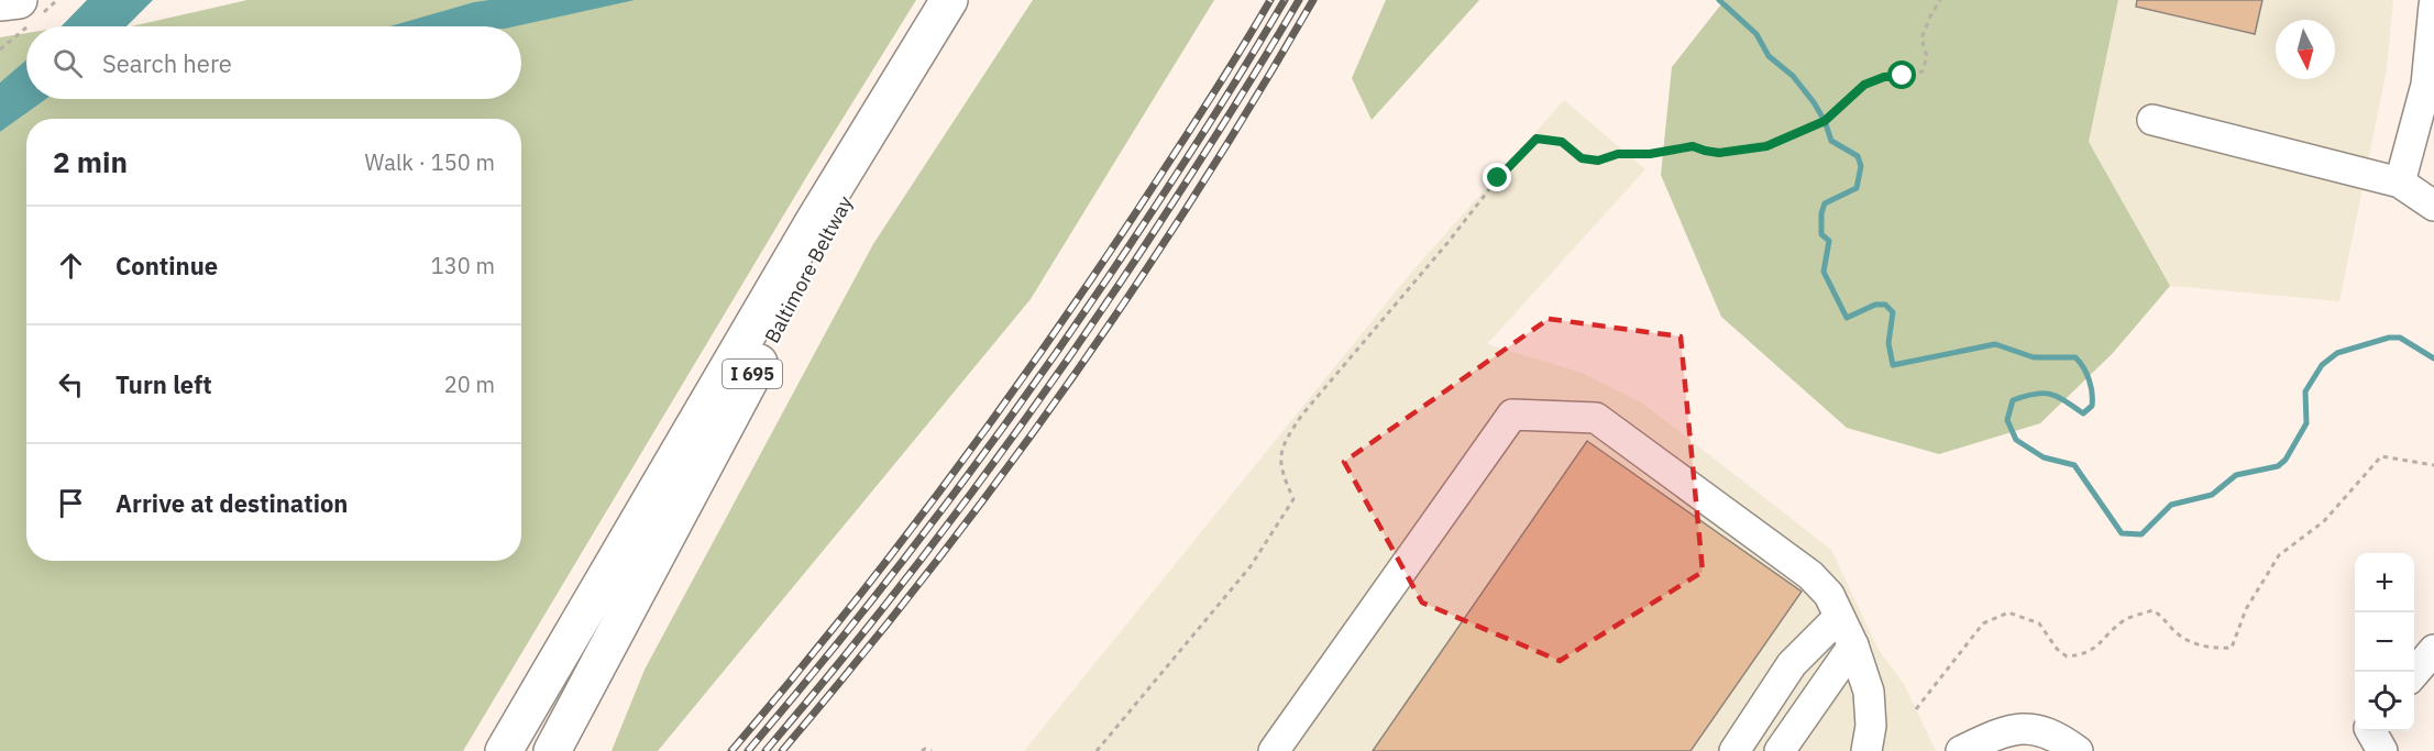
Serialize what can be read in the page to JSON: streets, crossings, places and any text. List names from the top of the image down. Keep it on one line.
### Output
{"streets":{"highway":["Baltimore Beltway","I 695"]},"north":"bottom","page":{"search":"Search here","heading":["2 min","Walk · 150 m"],"list":[["Continue","130 m"],["Turn left","20 m"],"Arrive at destination"],"map_buttons":["+","−"]}}
